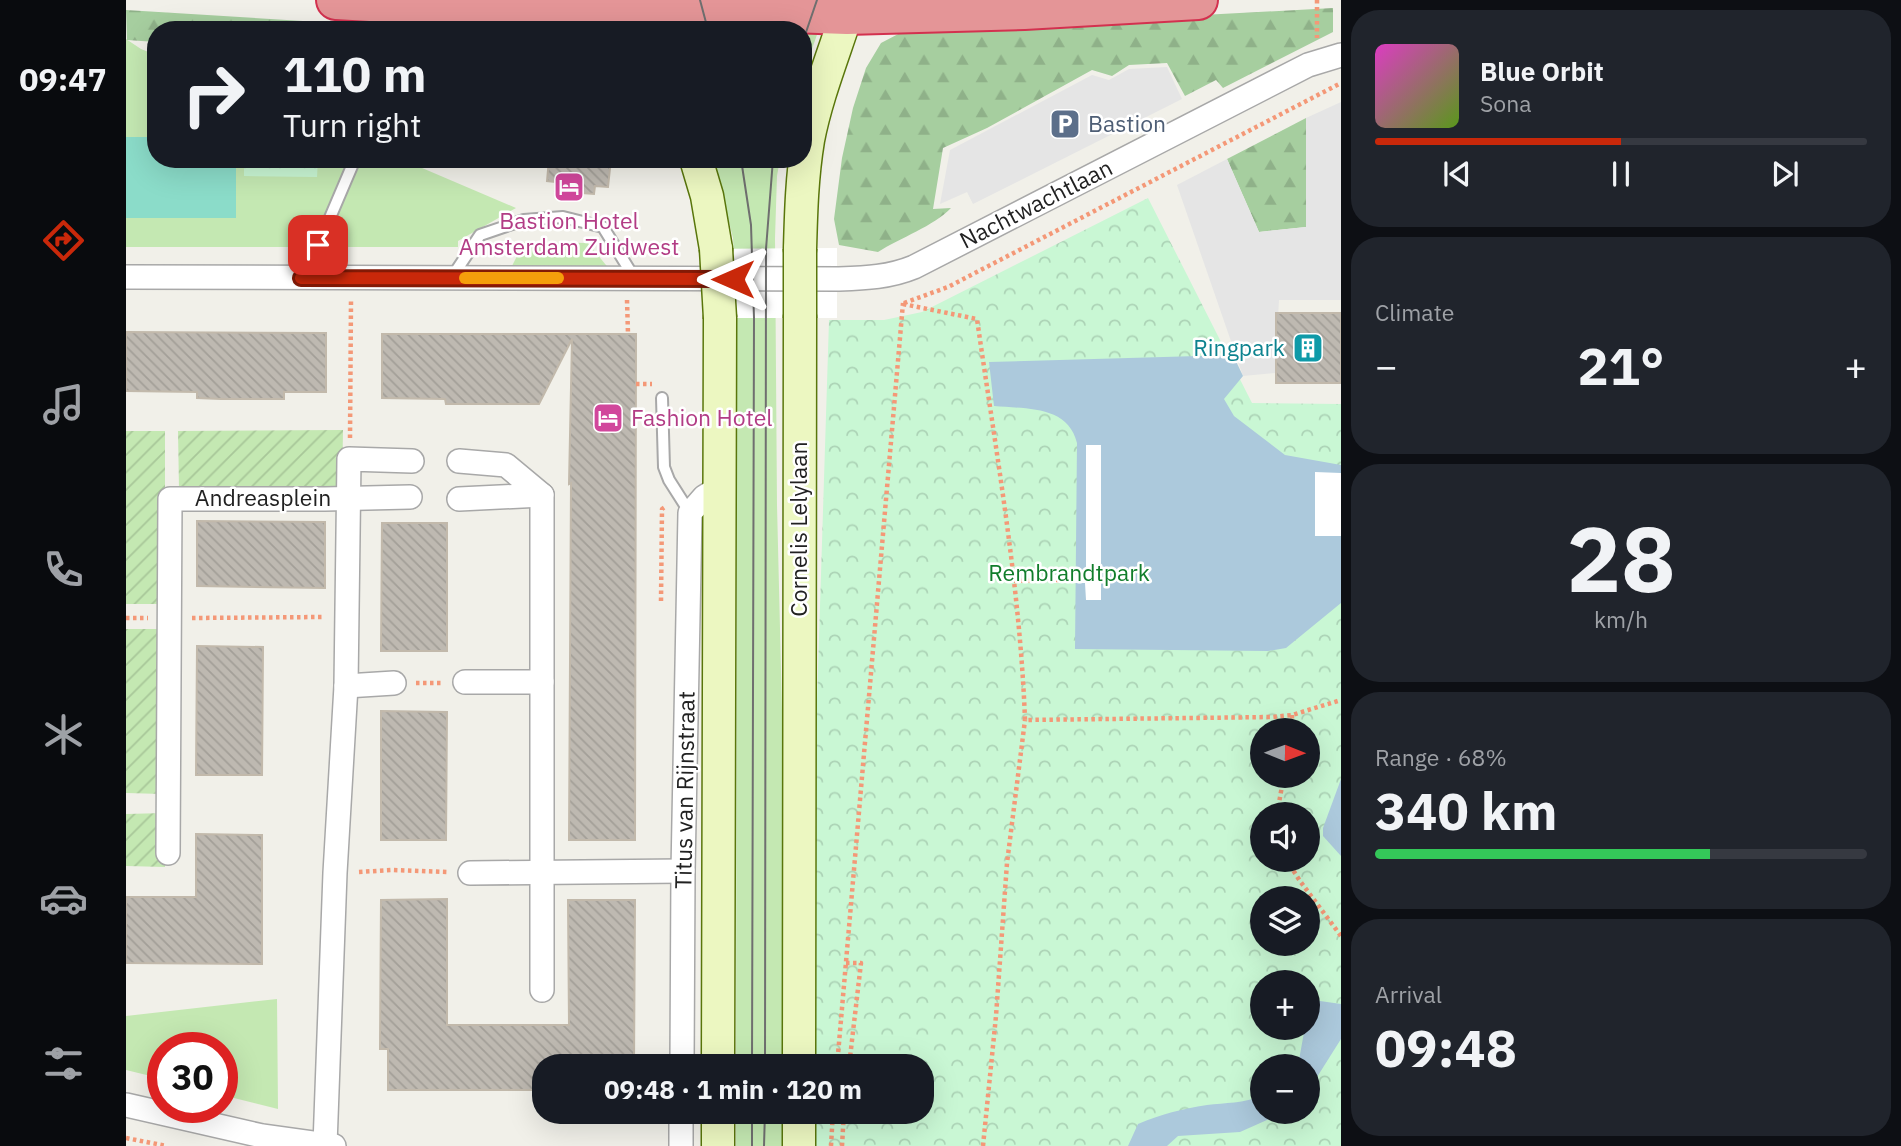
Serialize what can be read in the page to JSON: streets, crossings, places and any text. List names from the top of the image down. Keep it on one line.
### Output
{"streets":{"main road":["Cornelis Lelylaan"],"street":["Nachtwachtlaan","Andreasplein","Titus van Rijnstraat"]},"crossings":[["Nachtwachtlaan","Andreasplein"]],"parks":["Rembrandtpark"],"places":{"parking":["Bastion"],"hotel":["Bastion Hotel Amsterdam Zuidwest","Fashion Hotel"],"building":["Ringpark"]},"north":"right","page":{"tabs":"09:47","turn":["110 m","Turn right"],"song":["Blue Orbit","Sona"],"tile":["Climate",["28","km/h"],["Range · 68%","340 km"],["Arrival","09:48"]],"heat":["−","21°","+"],"map_buttons":["+","−"],"limit":"30","trip":"09:48 · 1 min · 120 m"}}
